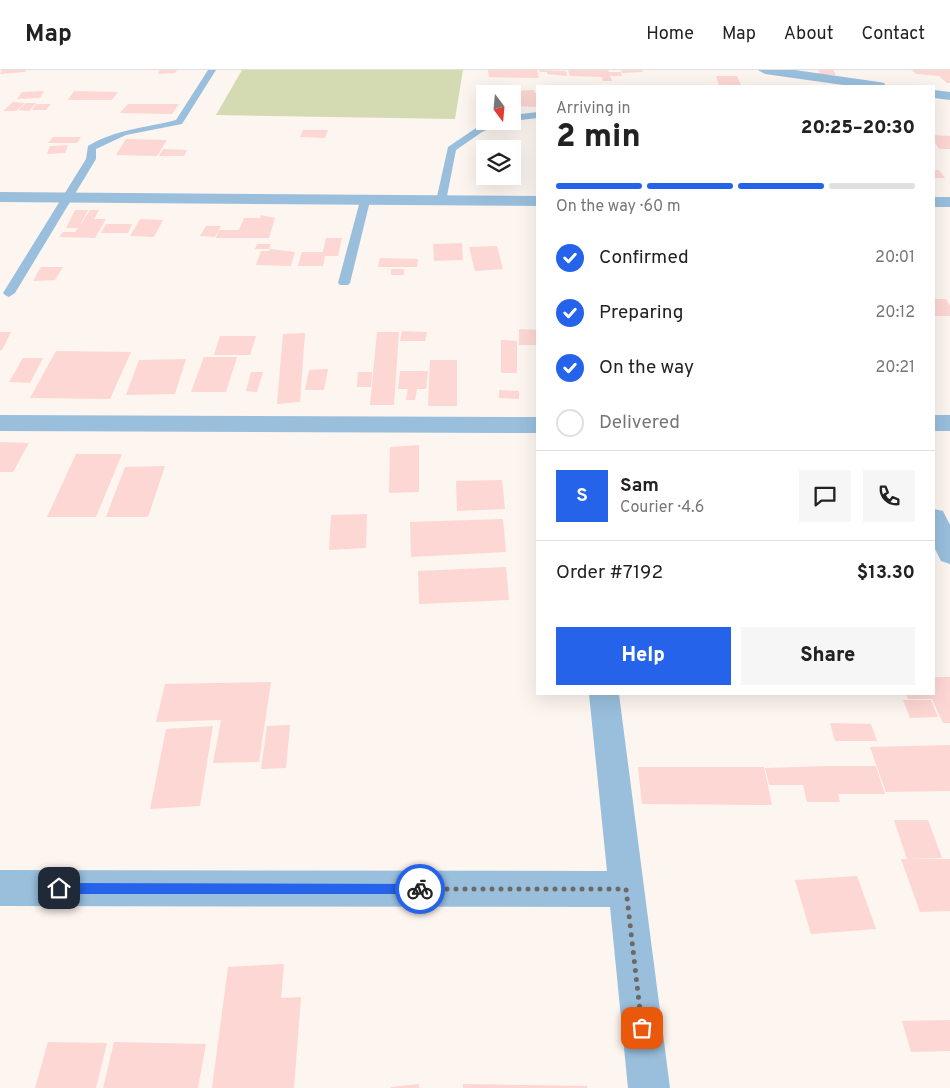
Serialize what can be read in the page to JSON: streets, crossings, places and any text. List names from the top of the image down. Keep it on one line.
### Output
{"north":"bottom","page":{"header":"Map","nav":["Home","Map","About","Contact"],"heading":["2 min","Arriving in","20:25–20:30"],"panel":["Sam","Courier · 4.6","Order #7192","$13.30"],"bar":"On the way · 60 m","list":[["Confirmed","20:01"],["Preparing","20:12"],["On the way","20:21"],"Delivered"],"round":"S","buttons":["Help","Share"]}}
